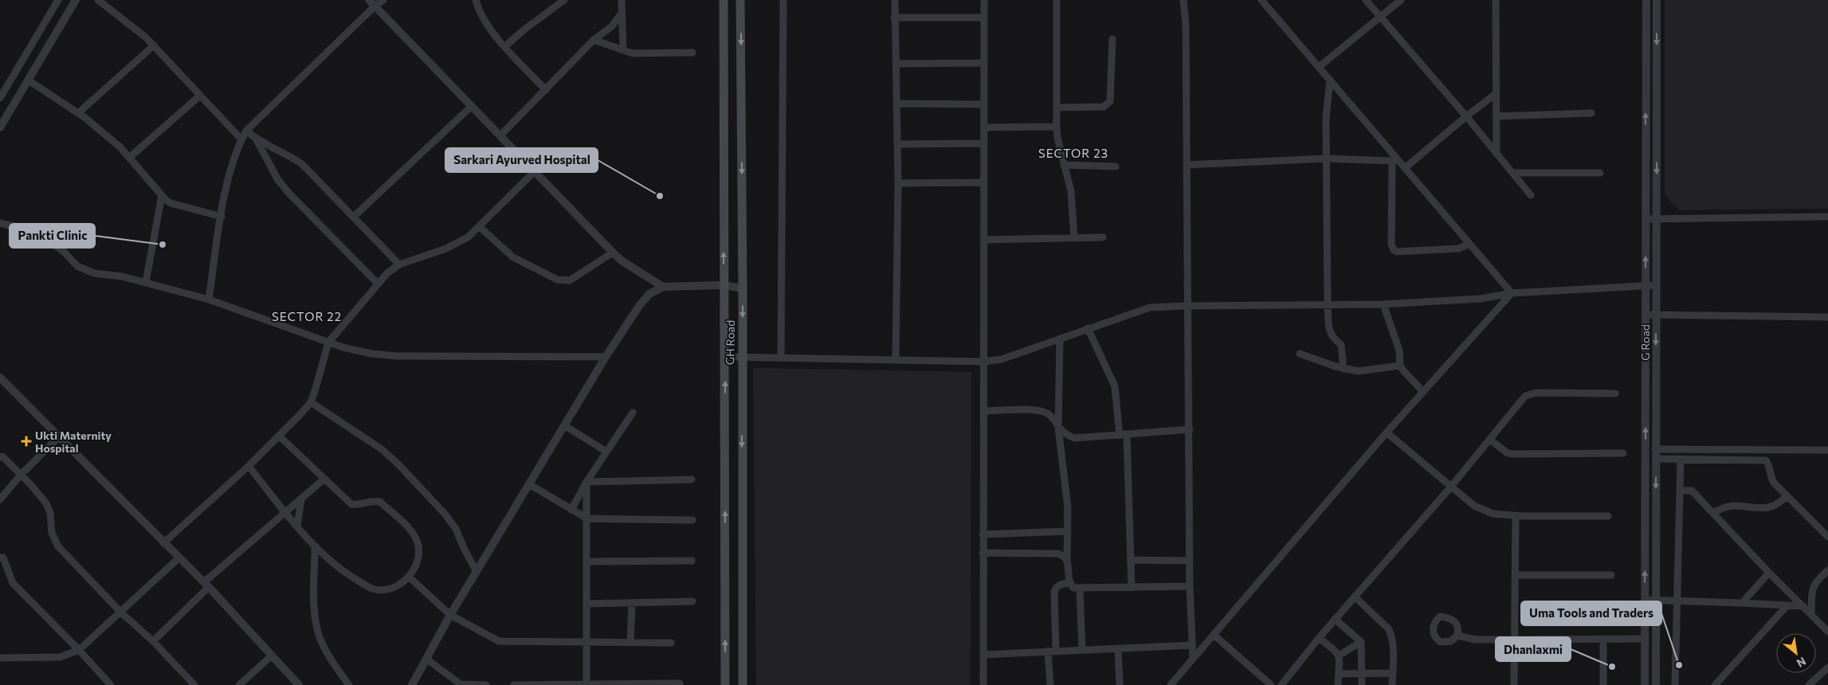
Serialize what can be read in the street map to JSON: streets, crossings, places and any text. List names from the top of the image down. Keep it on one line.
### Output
{"streets":{"main road":["GH Road"],"street":["G Road"]},"districts":["SECTOR 23","SECTOR 22"],"places":{"other":["Sarkari Ayurved Hospital","Pankti Clinic","Uma Tools and Traders","Dhanlaxmi"],"health":["Ukti Maternity Hospital"]},"north":"bottom right"}
